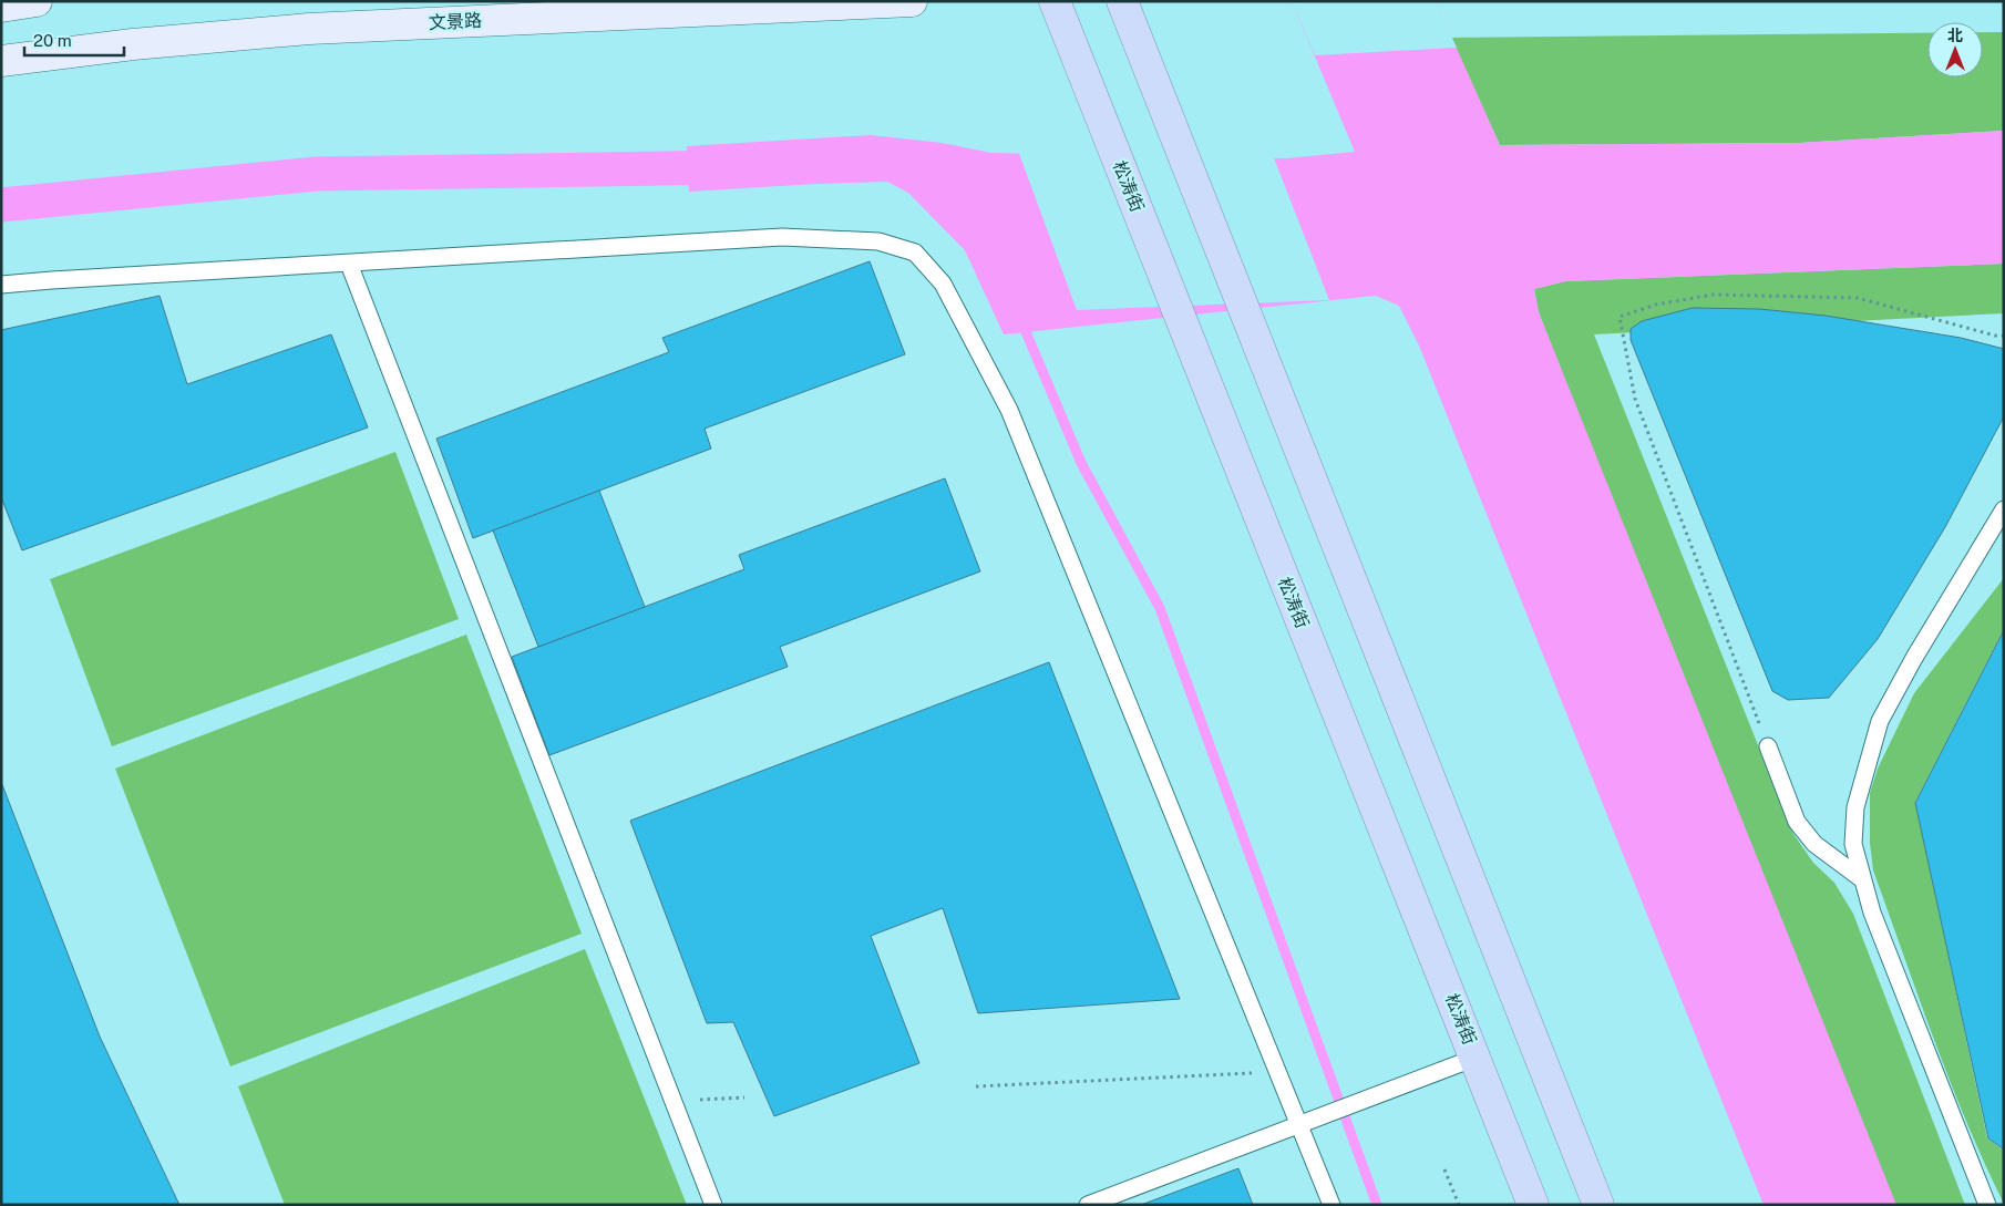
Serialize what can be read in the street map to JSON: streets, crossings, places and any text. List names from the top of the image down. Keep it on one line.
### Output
{"streets":{"main road":["文景路","松涛街"]},"scale_bar":"20 m","north":"top"}
